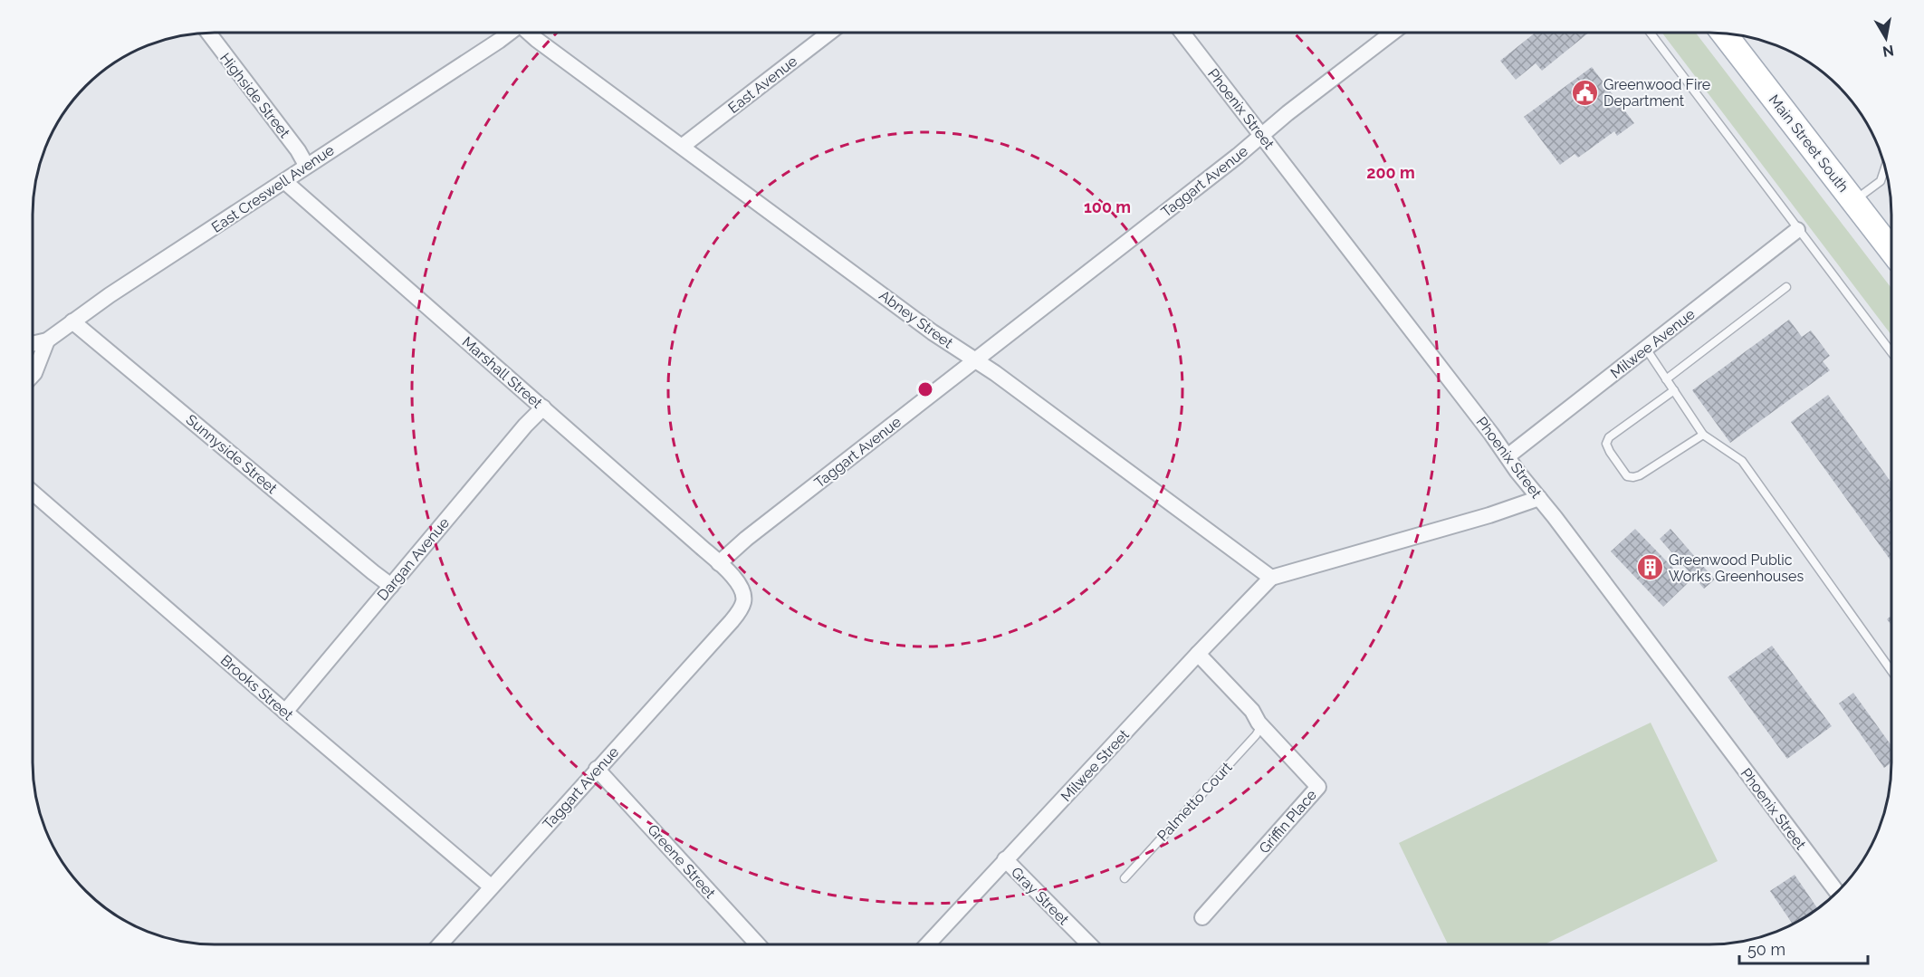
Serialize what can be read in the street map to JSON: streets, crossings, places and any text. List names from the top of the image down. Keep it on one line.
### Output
{"streets":{"main road":["Main Street South"],"street":["East Avenue","Highside Street","Phoenix Street","Taggart Avenue","East Creswell Avenue","Abney Street","Milwee Avenue","Marshall Street","Sunnyside Street","Dargan Avenue","Brooks Street","Milwee Street","Griffin Place","Greene Street","Gray Street"],"lane":["Palmetto Court"]},"crossings":[["East Avenue","Abney Street"],["Highside Street","East Creswell Avenue"],["Phoenix Street","Taggart Avenue"],["Phoenix Street","Milwee Avenue"],["Taggart Avenue","Abney Street"],["Taggart Avenue","Marshall Street"],["Taggart Avenue","Brooks Street"],["Taggart Avenue","Greene Street"],["East Creswell Avenue","Abney Street"],["East Creswell Avenue","Marshall Street"],["East Creswell Avenue","Sunnyside Street"],["Abney Street","Milwee Street"],["Marshall Street","Dargan Avenue"],["Sunnyside Street","Dargan Avenue"],["Dargan Avenue","Brooks Street"],["Milwee Street","Griffin Place"],["Milwee Street","Gray Street"],["Palmetto Court","Griffin Place"]],"places":{"public building":["Greenwood Fire Department"],"building":["Greenwood Public Works Greenhouses"]},"scale_bar":"50 m","north":"bottom","rings":["200 m","100 m"]}
